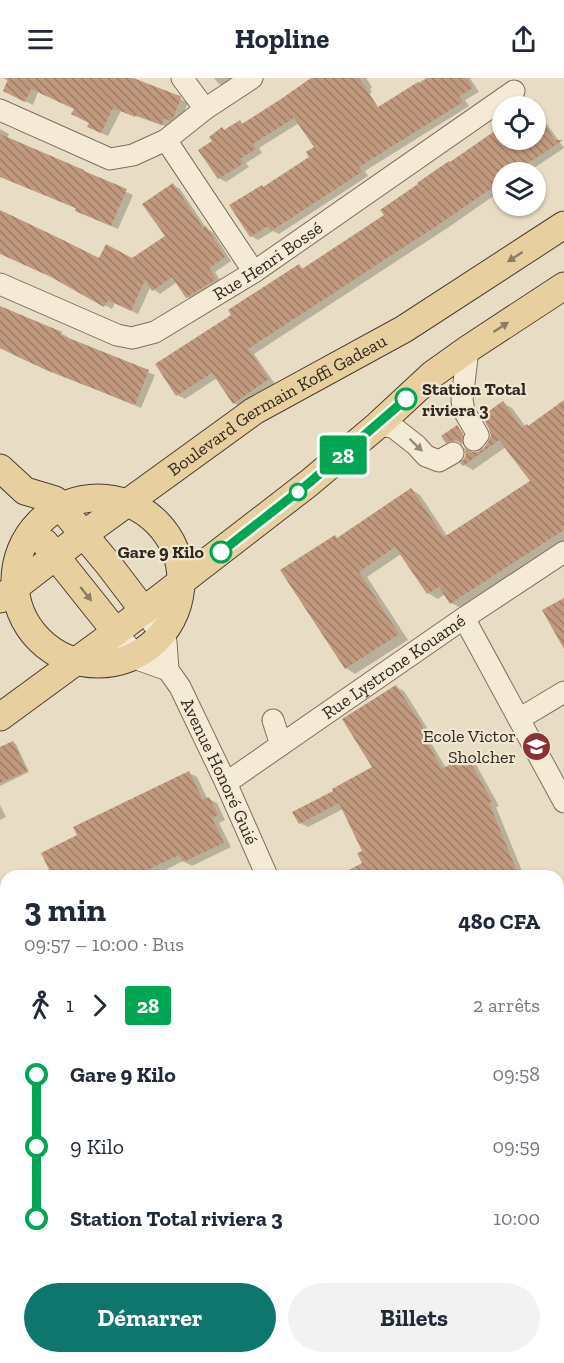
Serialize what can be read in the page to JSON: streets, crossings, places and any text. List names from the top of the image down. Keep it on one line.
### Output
{"streets":{"main road":["Boulevard Germain Koffi Gadeau"],"street":["Rue Henri Bossé","Rue Lystrone Kouamé","Avenue Honoré Guié"]},"crossings":[["Rue Lystrone Kouamé","Avenue Honoré Guié"]],"places":{"other":["Station Total riviera 3","Gare 9 Kilo"],"school or university":["Ecole Victor Sholcher"]},"lines":["bus line 28"],"page":{"header":"Hopline","on_map":"28","heading":["3 min","09:57 – 10:00 · Bus","480 CFA"],"legs":["1","28","2 arrêts"],"list":[{"name":"Gare 9 Kilo","value":"09:58"},{"name":"9 Kilo","value":"09:59"},{"name":"Station Total riviera 3","value":"10:00"}],"buttons":["Démarrer","Billets"]}}
